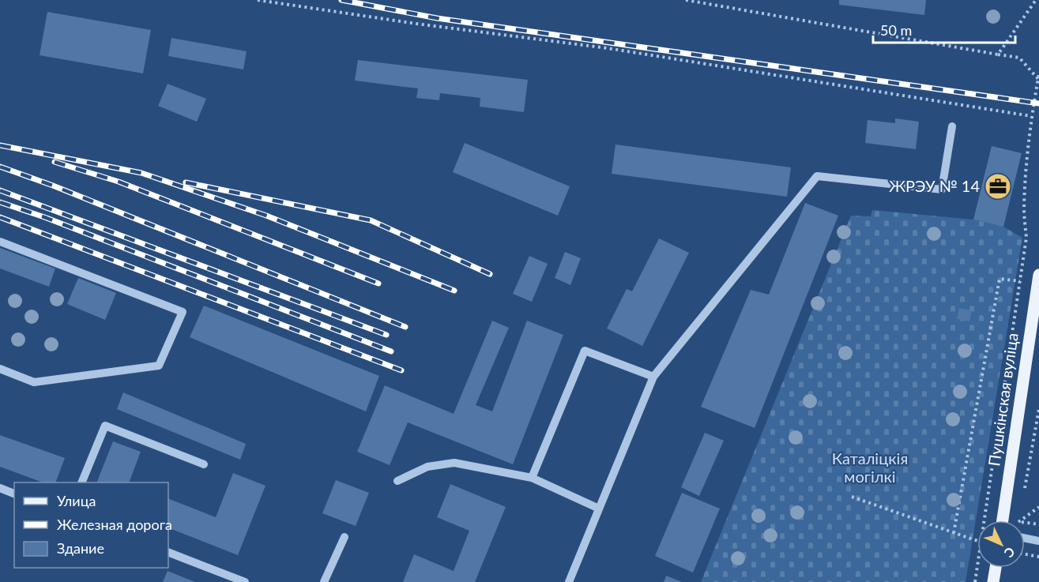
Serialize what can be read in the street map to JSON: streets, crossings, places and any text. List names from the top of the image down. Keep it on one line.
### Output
{"streets":{"main road":["Пушкінская вуліца"]},"parks":["Каталіцкія могілкі"],"places":{"office":["ЖРЭУ № 14"]},"legend":["Улица","Железная дорога","Здание"],"scale_bar":"50 m","north":"bottom right"}
